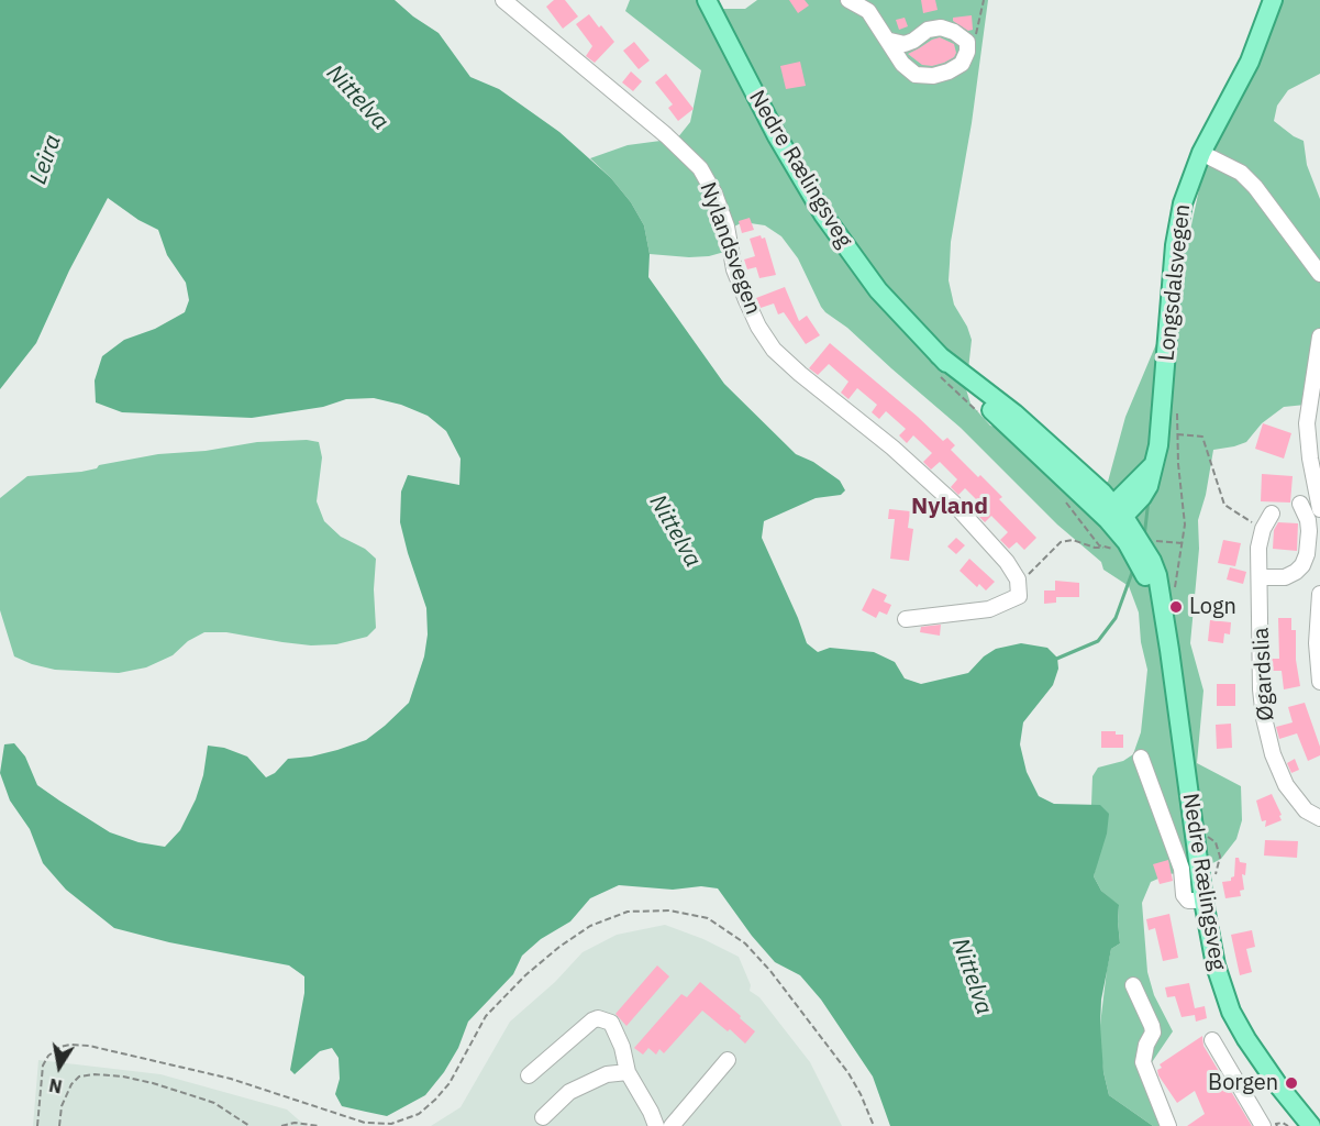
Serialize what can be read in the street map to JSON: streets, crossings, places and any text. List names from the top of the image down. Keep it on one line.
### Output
{"streets":{"main road":["Nedre Rælingsveg","Longsdalsvegen"],"street":["Nylandsvegen","Øgardslia"]},"crossings":[["Nedre Rælingsveg","Longsdalsvegen"]],"districts":["Nyland"],"water":["Nittelva","Leira"],"places":["Logn","Borgen"],"north":"bottom"}
